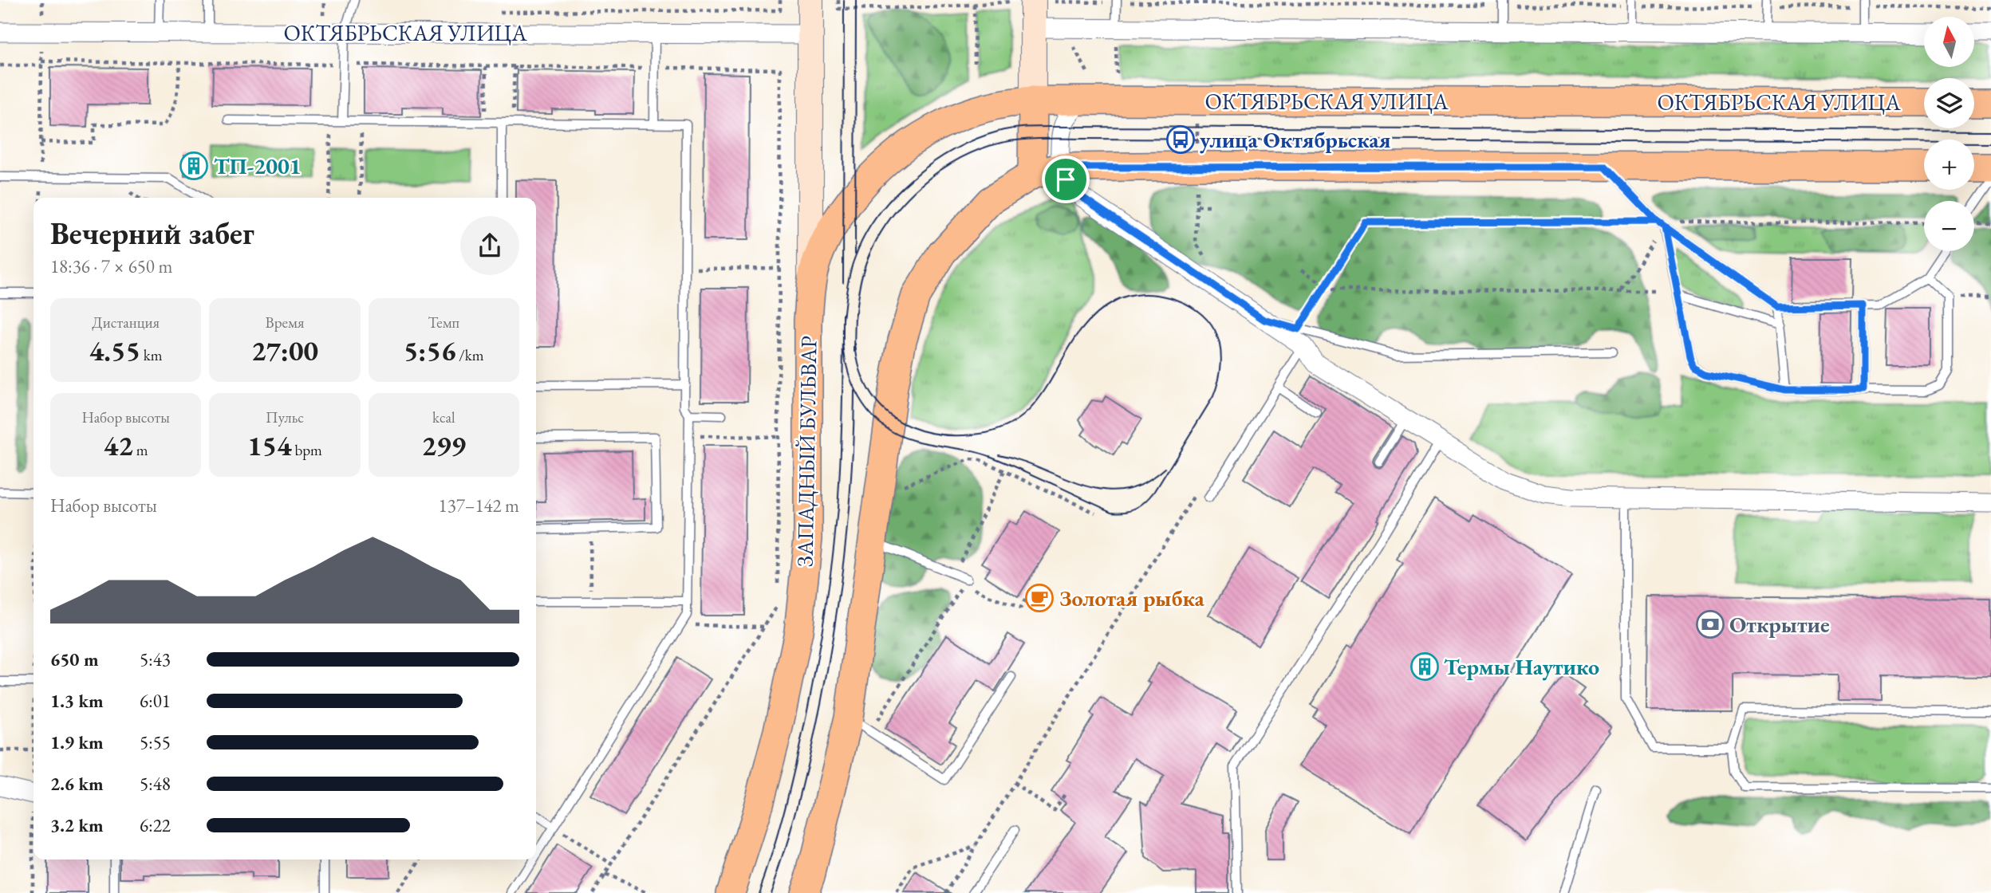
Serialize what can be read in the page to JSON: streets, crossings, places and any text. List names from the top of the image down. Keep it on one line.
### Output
{"streets":{"main road":["ОКТЯБРЬСКАЯ УЛИЦА","ЗАПАДНЫЙ БУЛЬВАР"]},"crossings":[["ОКТЯБРЬСКАЯ УЛИЦА","ЗАПАДНЫЙ БУЛЬВАР"]],"places":{"bus stop":["улица Октябрьская"],"building":["ТП-2001","Термы Наутико"],"cafe":["Золотая рыбка"],"bank":["Открытие"]},"north":"top","page":{"map_buttons":["+","−"],"heading":["Вечерний забег","18:36 · 7 × 650 m"],"stats":[["Дистанция","4.55 km"],["Время","27:00"],["Темп","5:56 /km"],["Набор высоты","42 m"],["Пульс","154 bpm"],["kcal","299"]],"chart":["Набор высоты","137–142 m"],"list":[{"name":"650 m","note":"5:43"},{"name":"1.3 km","note":"6:01"},{"name":"1.9 km","note":"5:55"},{"name":"2.6 km","note":"5:48"},{"name":"3.2 km","note":"6:22"}]}}
